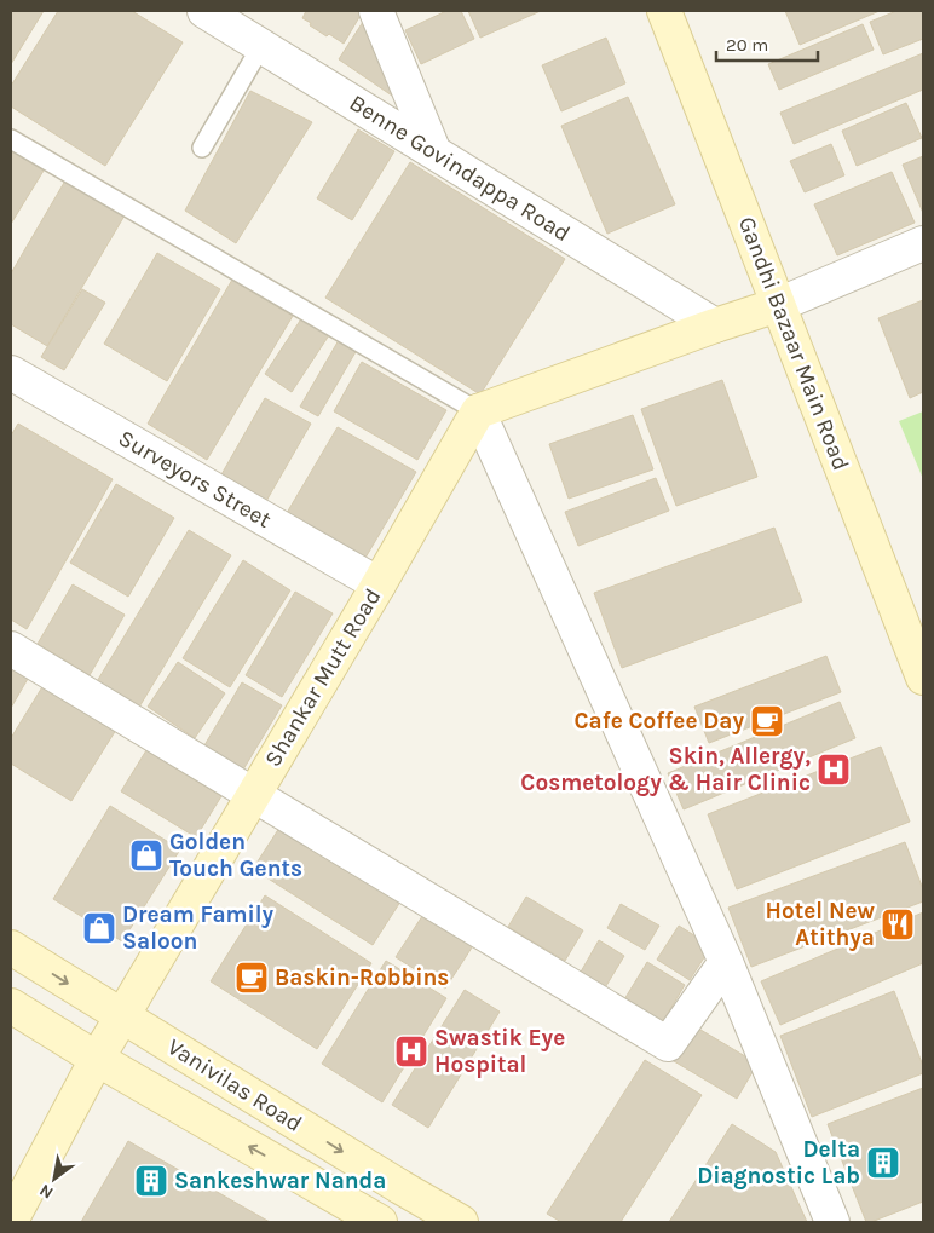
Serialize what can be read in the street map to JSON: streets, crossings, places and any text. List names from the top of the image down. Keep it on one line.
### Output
{"streets":{"street":["Benne Govindappa Road","Gandhi Bazaar Main Road","Surveyors Street","Shankar Mutt Road","Vanivilas Road"]},"crossings":[["Surveyors Street","Shankar Mutt Road"],["Shankar Mutt Road","Vanivilas Road"]],"places":{"cafe":["Cafe Coffee Day","Baskin-Robbins"],"hospital":["Skin, Allergy, Cosmetology & Hair Clinic","Swastik Eye Hospital"],"shop":["Golden Touch Gents","Dream Family Saloon"],"restaurant":["Hotel New Atithya"],"building":["Delta Diagnostic Lab","Sankeshwar Nanda"]},"scale_bar":"20 m","north":"bottom left"}
